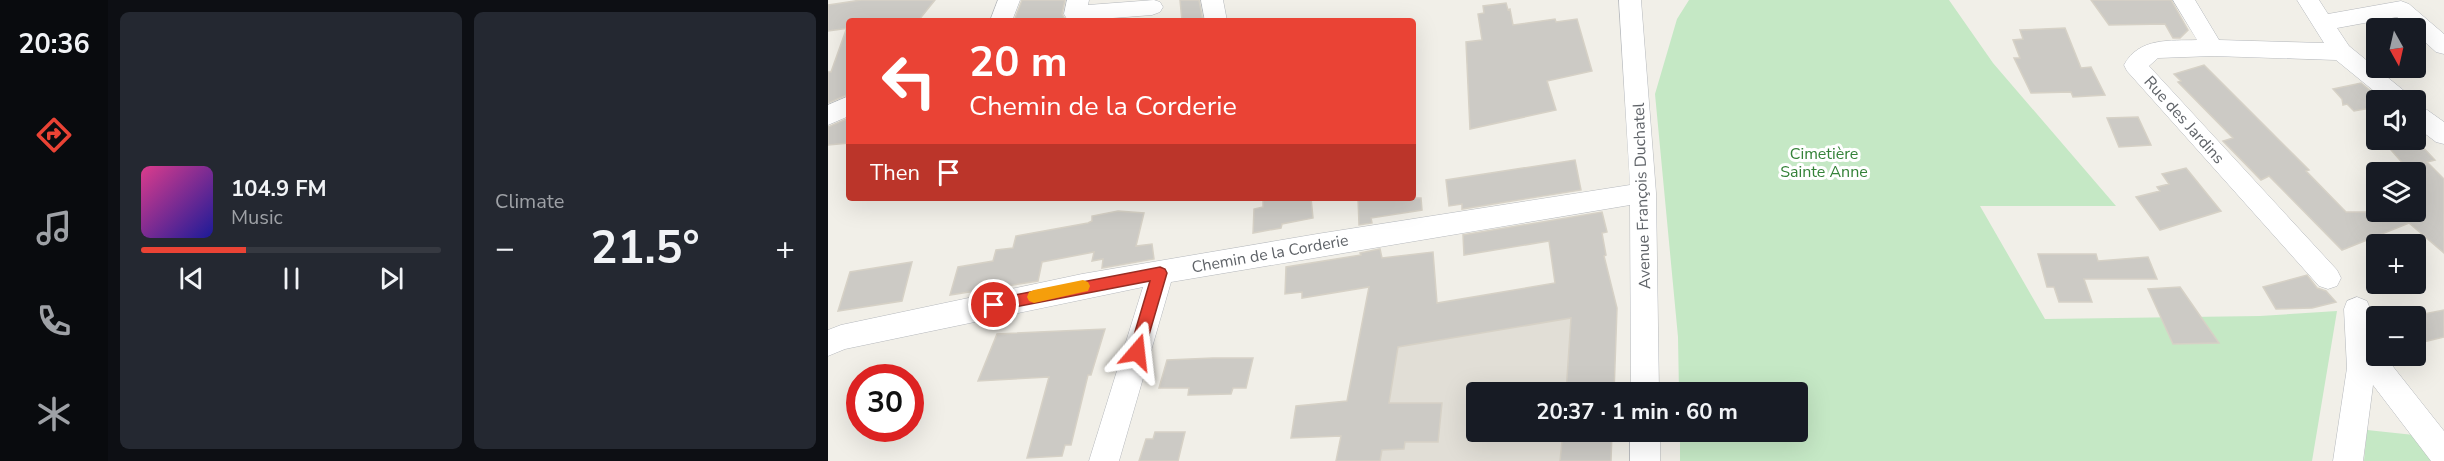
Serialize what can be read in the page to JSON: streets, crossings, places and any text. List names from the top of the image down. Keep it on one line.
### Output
{"streets":{"street":["Rue des Jardins","Avenue François Duchatel","Chemin de la Corderie"]},"crossings":[["Avenue François Duchatel","Chemin de la Corderie"]],"parks":["Cimetière Sainte Anne"],"north":"bottom","page":{"tabs":"20:36","tile":"Climate","map_buttons":["+","−"],"turn":["20 m","Chemin de la Corderie"],"then":"Then","song":["104.9 FM","Music"],"heat":["−","21.5°","+"],"limit":"30","trip":"20:37 · 1 min · 60 m"}}
